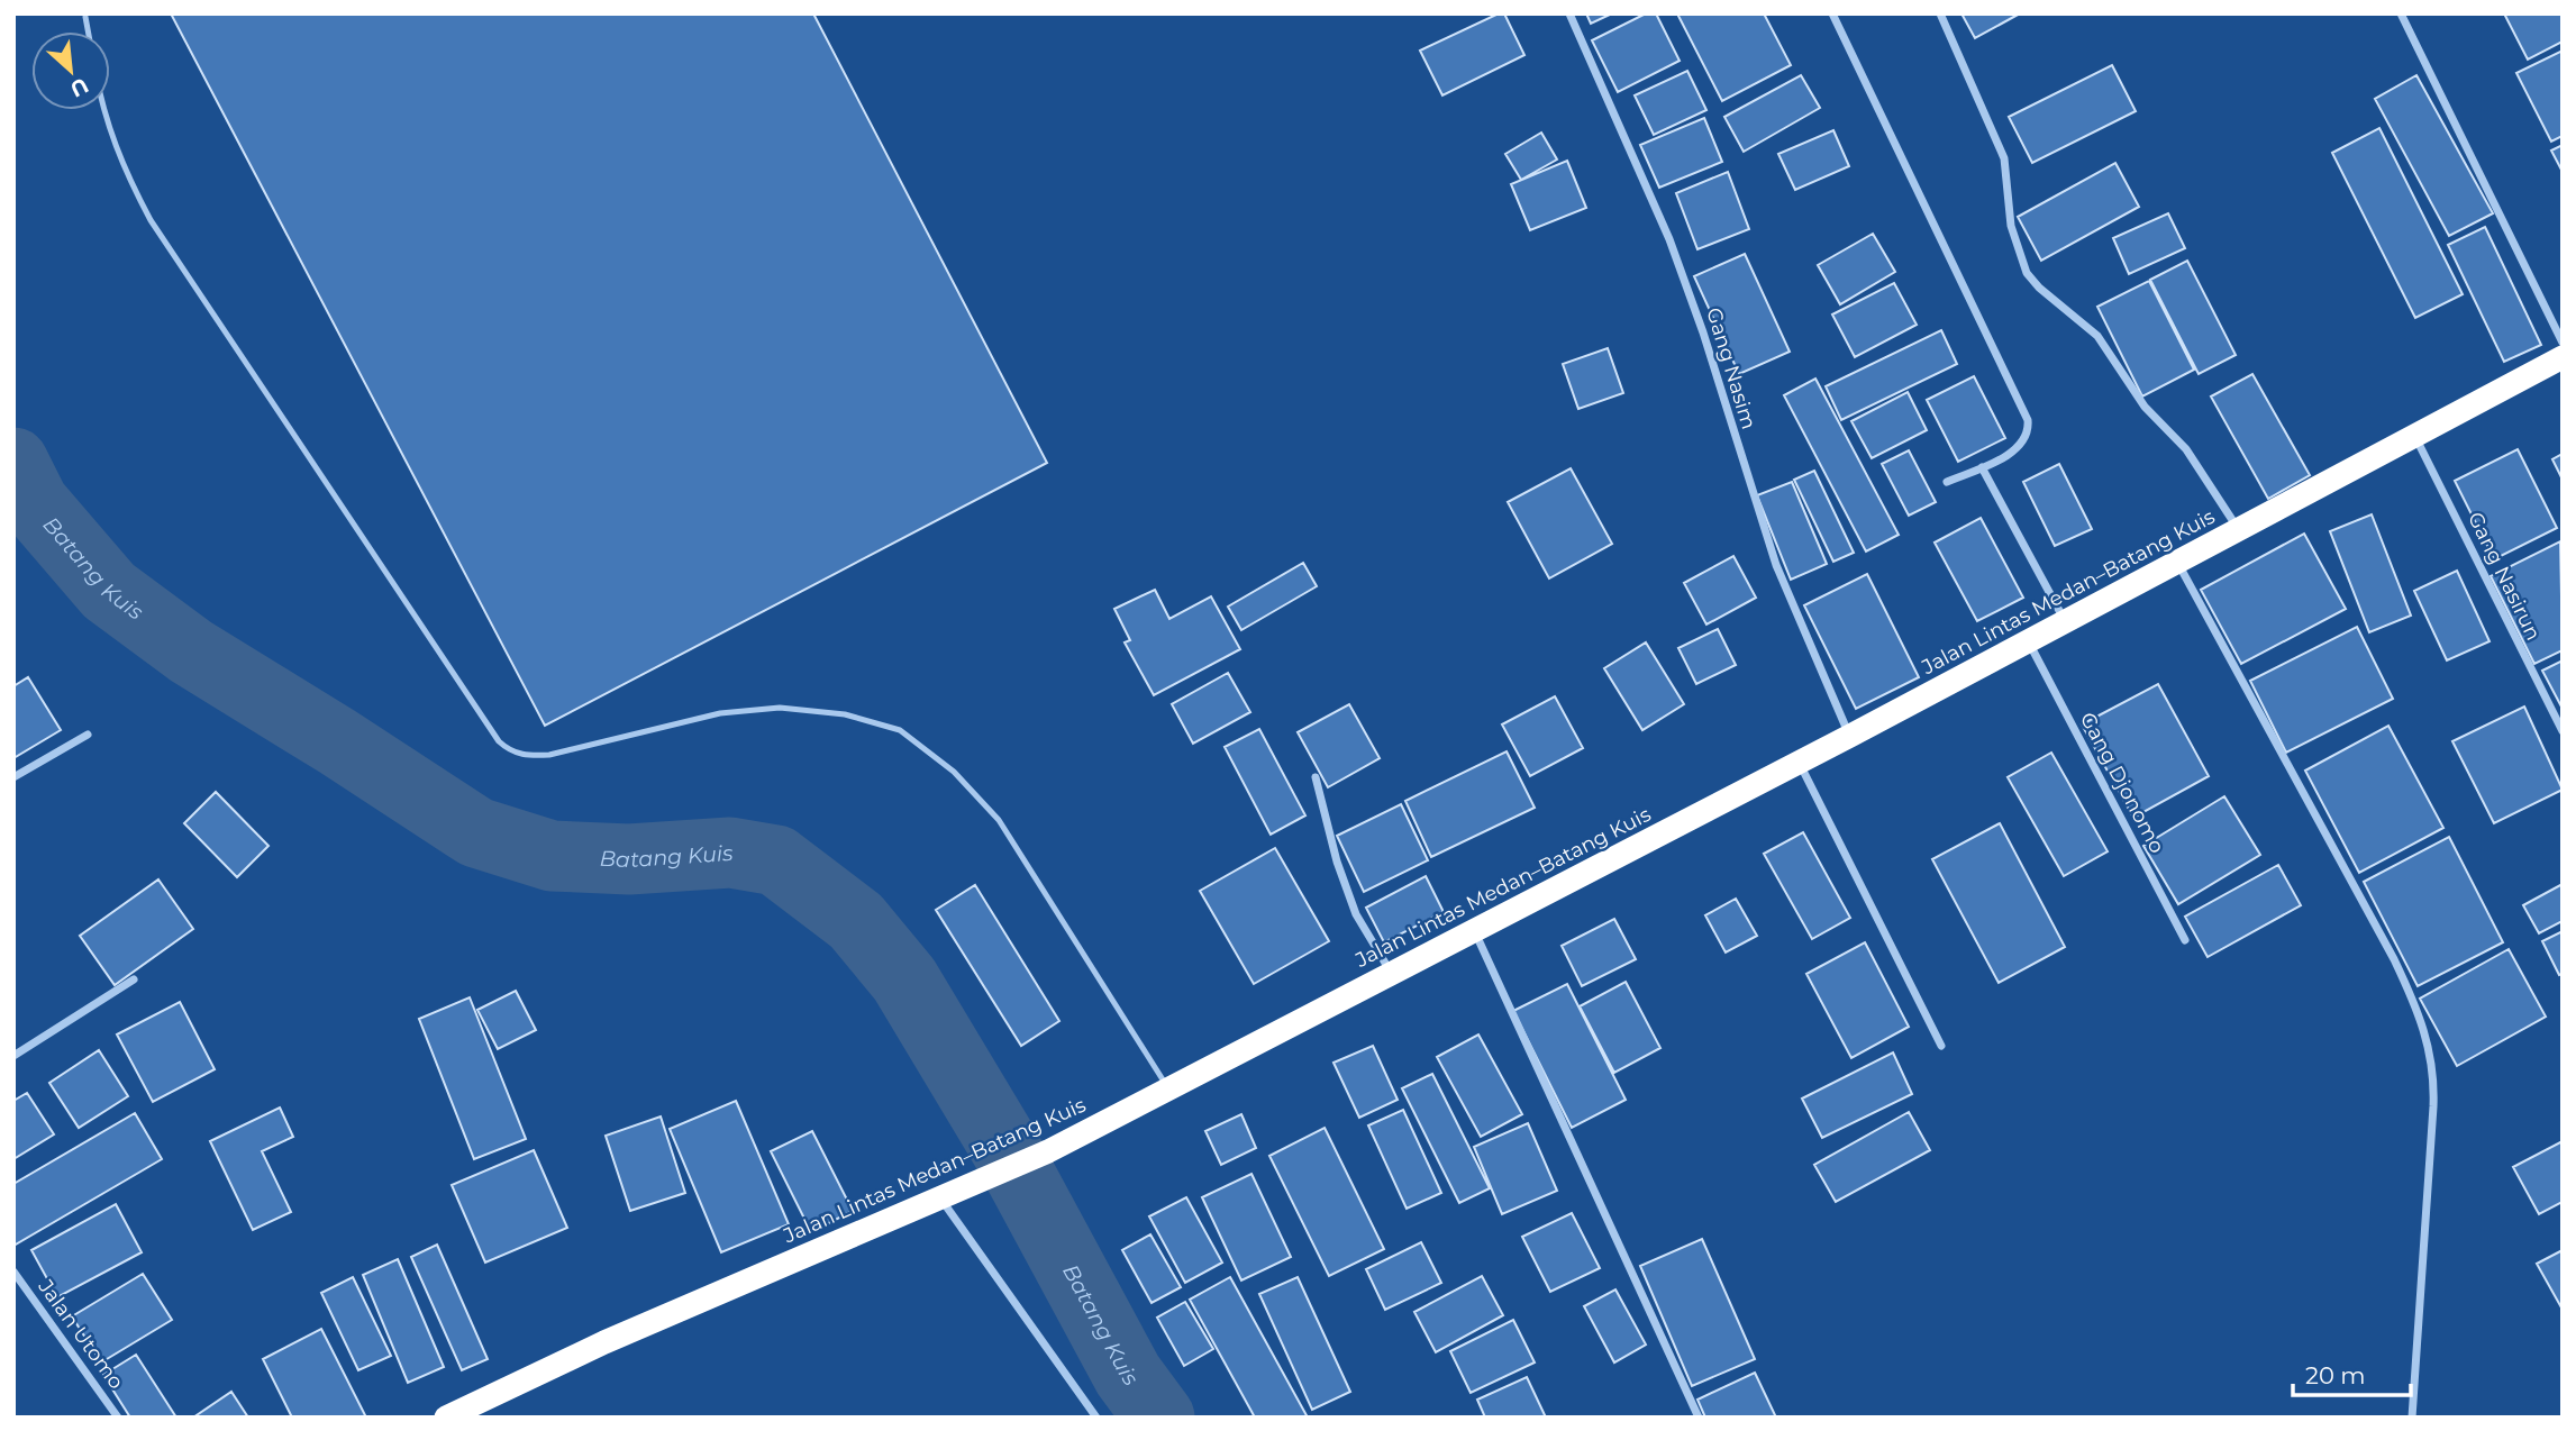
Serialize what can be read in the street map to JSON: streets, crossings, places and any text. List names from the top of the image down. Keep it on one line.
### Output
{"streets":{"highway":["Jalan Lintas Medan–Batang Kuis"],"street":["Gang Nasim","Gang Nasirun","Gang Djonomo","Jalan Utomo"]},"crossings":[["Gang Nasim","Jalan Lintas Medan–Batang Kuis"],["Gang Nasirun","Jalan Lintas Medan–Batang Kuis"],["Jalan Lintas Medan–Batang Kuis","Gang Djonomo"]],"water":["Batang Kuis"],"scale_bar":"20 m","north":"bottom right"}
